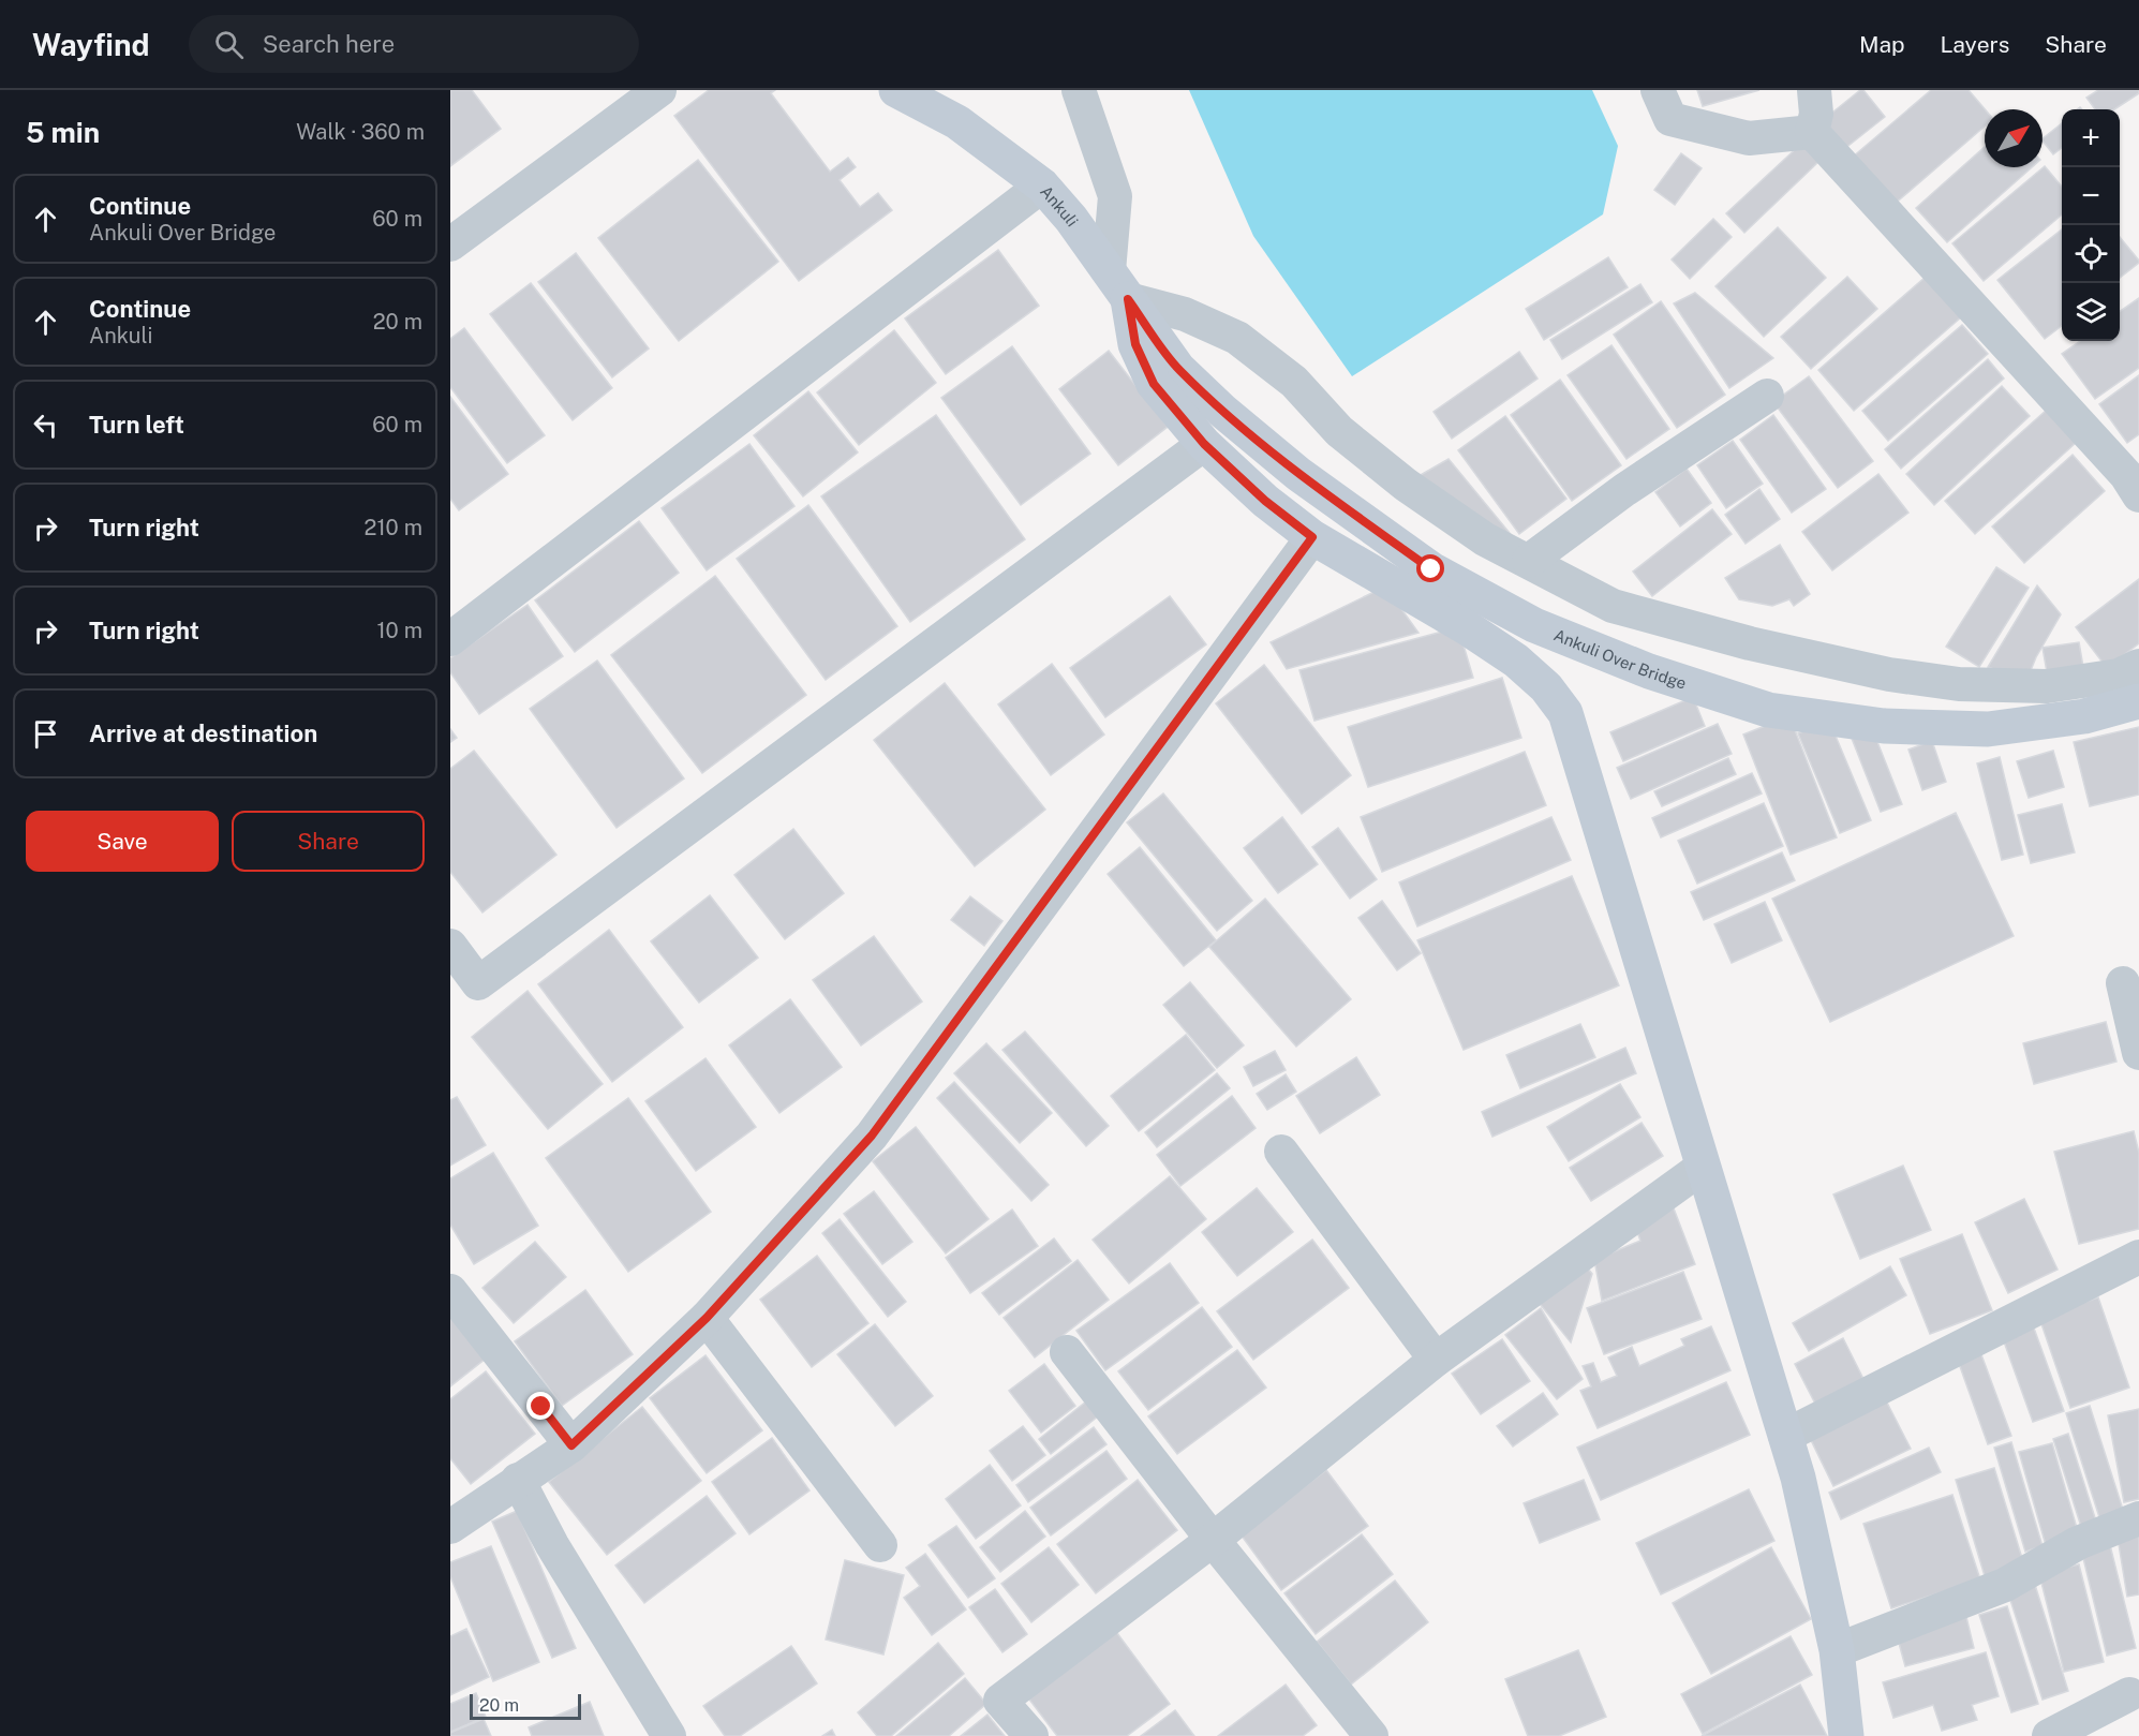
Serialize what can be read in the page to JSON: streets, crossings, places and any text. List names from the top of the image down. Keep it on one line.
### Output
{"streets":{"street":["Ankuli","Ankuli Over Bridge"]},"crossings":[["Ankuli","Ankuli Over Bridge"]],"scale_bar":"20 m","north":"top right","page":{"header":"Wayfind","search":"Search here","nav":["Map","Layers","Share"],"heading":["5 min","Walk · 360 m"],"map_buttons":["+","−"],"list":[["Continue","Ankuli Over Bridge","60 m"],["Continue","Ankuli","20 m"],["Turn left","60 m"],["Turn right","210 m"],["Turn right","10 m"],"Arrive at destination"],"buttons":["Save","Share"],"scale":"20 m"}}
